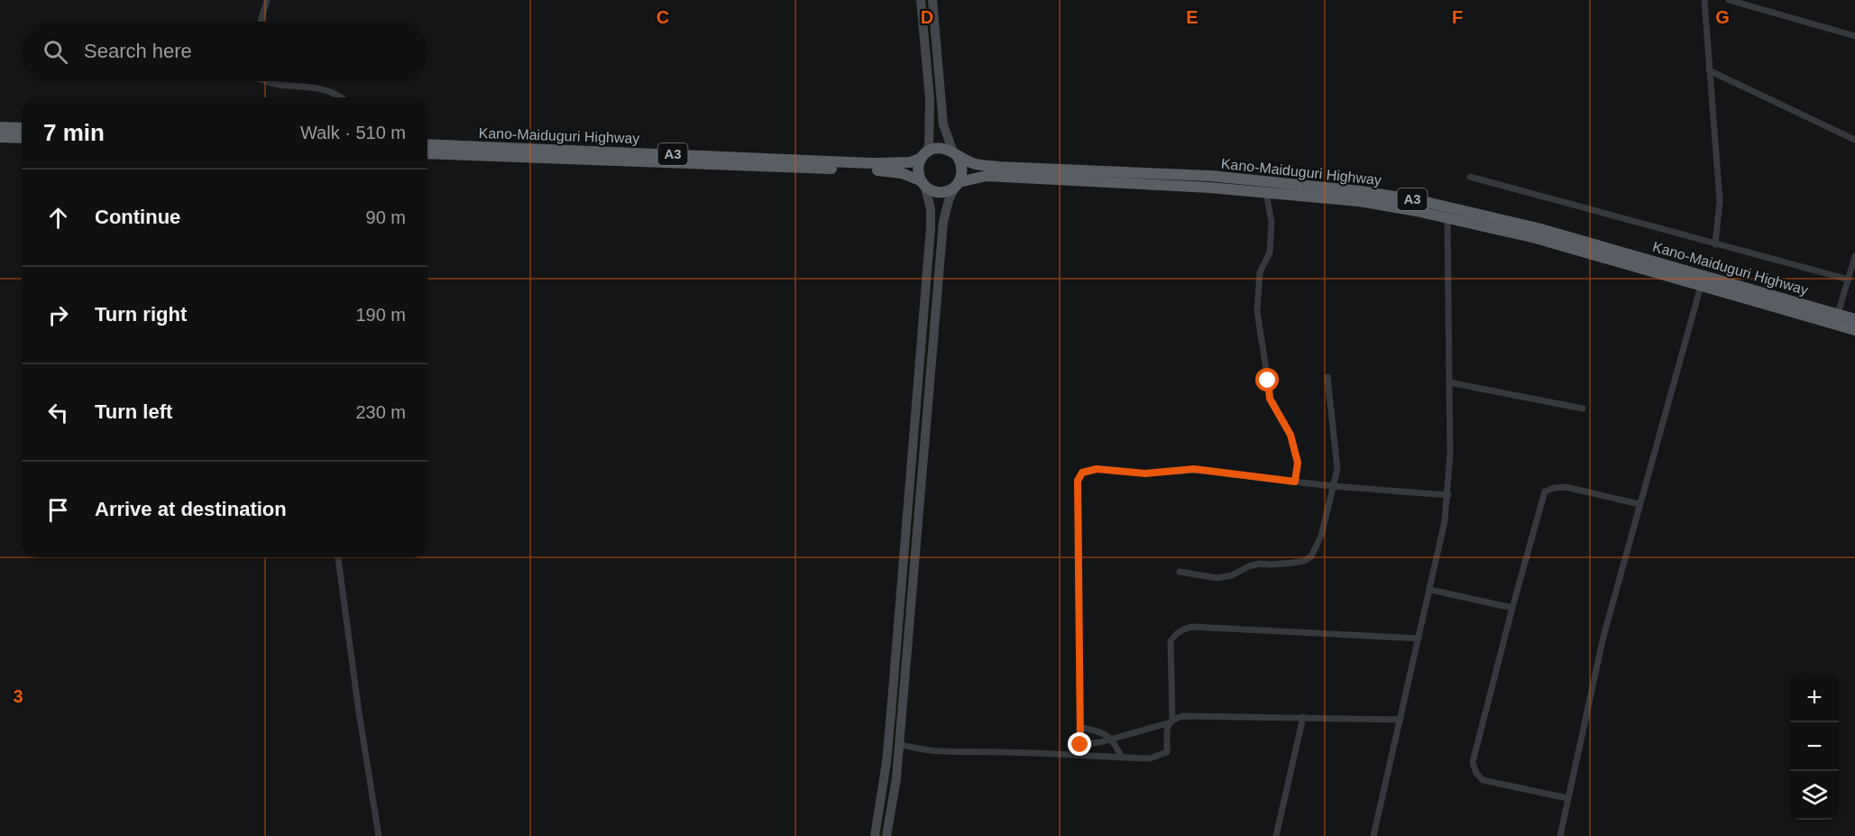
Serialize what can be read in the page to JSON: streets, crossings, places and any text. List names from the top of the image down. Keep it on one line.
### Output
{"streets":{"highway":["Kano-Maiduguri Highway","A3"]},"crossings":[["Kano-Maiduguri Highway","A3"]],"page":{"search":"Search here","heading":["7 min","Walk · 510 m"],"list":[["Continue","90 m"],["Turn right","190 m"],["Turn left","230 m"],"Arrive at destination"],"map_buttons":["+","−"]},"grid":{"columns":["C","D","E","F","G"],"rows":["3"]}}
